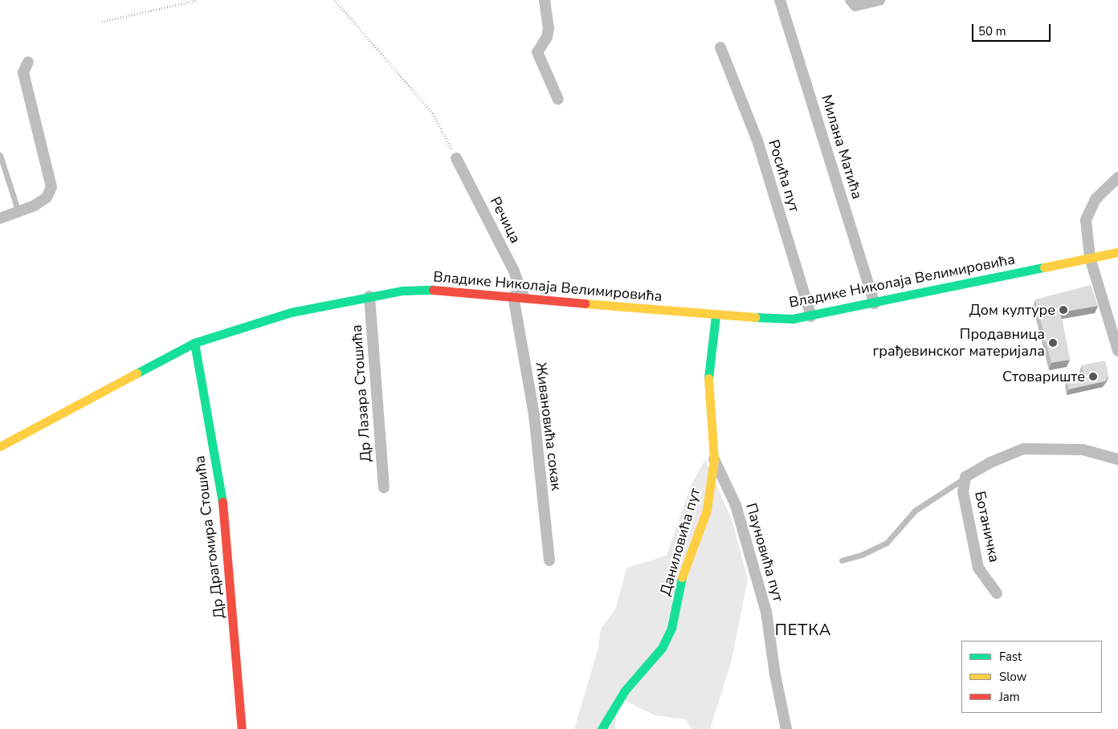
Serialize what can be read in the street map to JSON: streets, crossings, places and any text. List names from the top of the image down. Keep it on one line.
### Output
{"streets":{"street":["Милана Матића","Росића пут","Речица","Владике Николаја Велимировића","Др Лазара Стошића","Живановића сокак","Ботаничка","Др Драгомира Стошића","Даниловића пут","Пауновића пут"]},"crossings":[["Милана Матића","Владике Николаја Велимировића"],["Росића пут","Владике Николаја Велимировића"],["Речица","Владике Николаја Велимировића"],["Речица","Живановића сокак"],["Владике Николаја Велимировића","Др Лазара Стошића"],["Владике Николаја Велимировића","Живановића сокак"],["Владике Николаја Велимировића","Др Драгомира Стошића"],["Владике Николаја Велимировића","Даниловића пут"],["Даниловића пут","Пауновића пут"]],"districts":["ПЕТКА"],"places":["Дом културе","Продавница грађевинског материјала","Стовариште"],"legend":["Fast","Slow","Jam"],"scale_bar":"50 m"}
